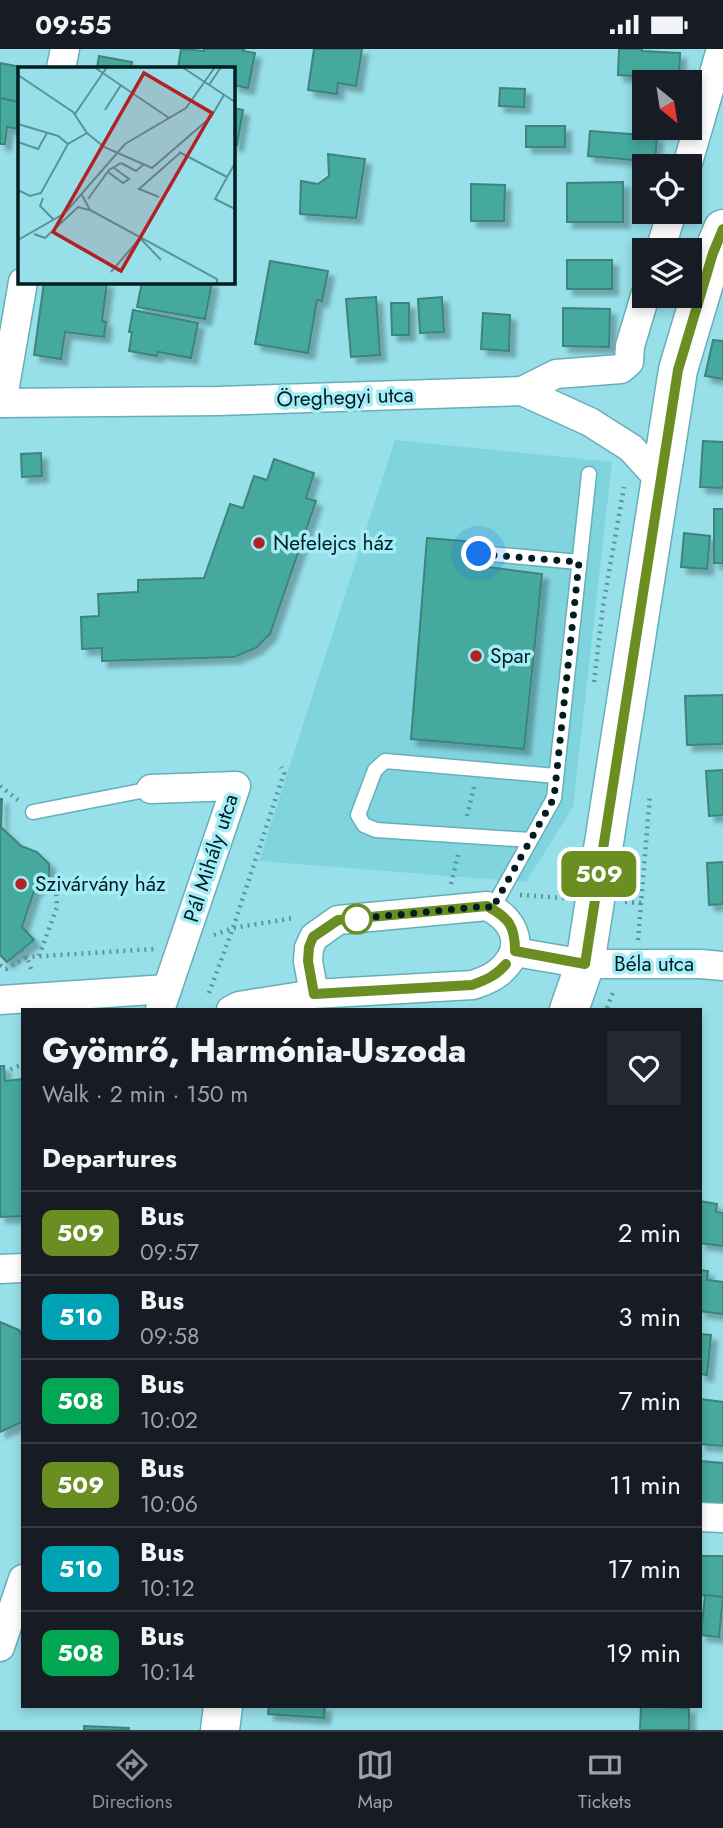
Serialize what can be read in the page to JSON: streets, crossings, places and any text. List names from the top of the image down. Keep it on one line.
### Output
{"streets":{"street":["Öreghegyi utca","Pál Mihály utca","Béla utca"]},"places":["Nefelejcs ház","Spar","Szivárvány ház"],"lines":["bus line 509"],"north":"bottom right","page":{"status":"09:55","on_map":"509","heading":[["Gyömrő, Harmónia-Uszoda","Walk · 2 min · 150 m"],"Departures"],"list":[{"mark":"509","name":"Bus","note":"09:57","value":"2 min"},{"mark":"510","name":"Bus","note":"09:58","value":"3 min"},{"mark":"508","name":"Bus","note":"10:02","value":"7 min"},{"mark":"509","name":"Bus","note":"10:06","value":"11 min"},{"mark":"510","name":"Bus","note":"10:12","value":"17 min"},{"mark":"508","name":"Bus","note":"10:14","value":"19 min"}],"tabs":["Directions","Map","Tickets"]}}
